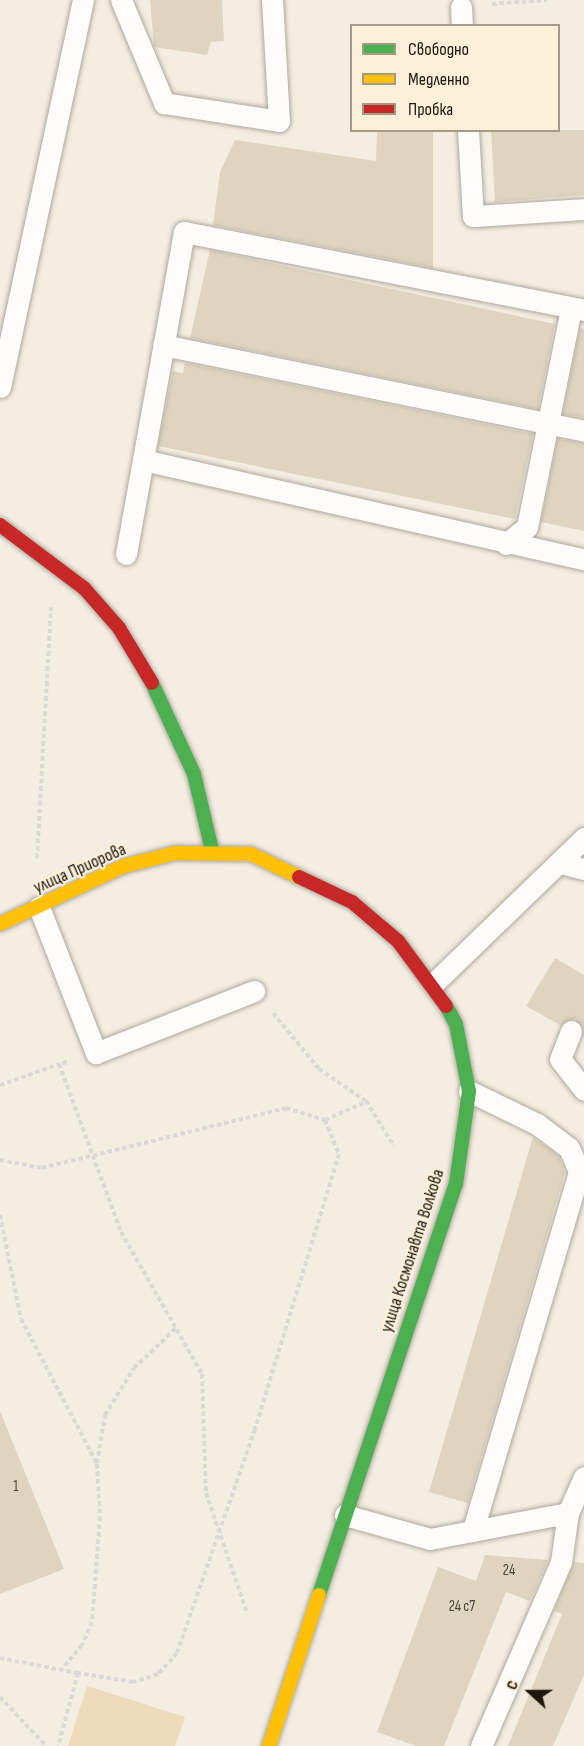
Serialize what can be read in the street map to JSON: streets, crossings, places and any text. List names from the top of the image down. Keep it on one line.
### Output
{"streets":{"street":["улица Приорова","улица Космонавта Волкова"]},"crossings":[["улица Приорова","улица Космонавта Волкова"]],"house_numbers":["1","24","24 с7"],"legend":["Свободно","Медленно","Пробка"],"north":"left"}
